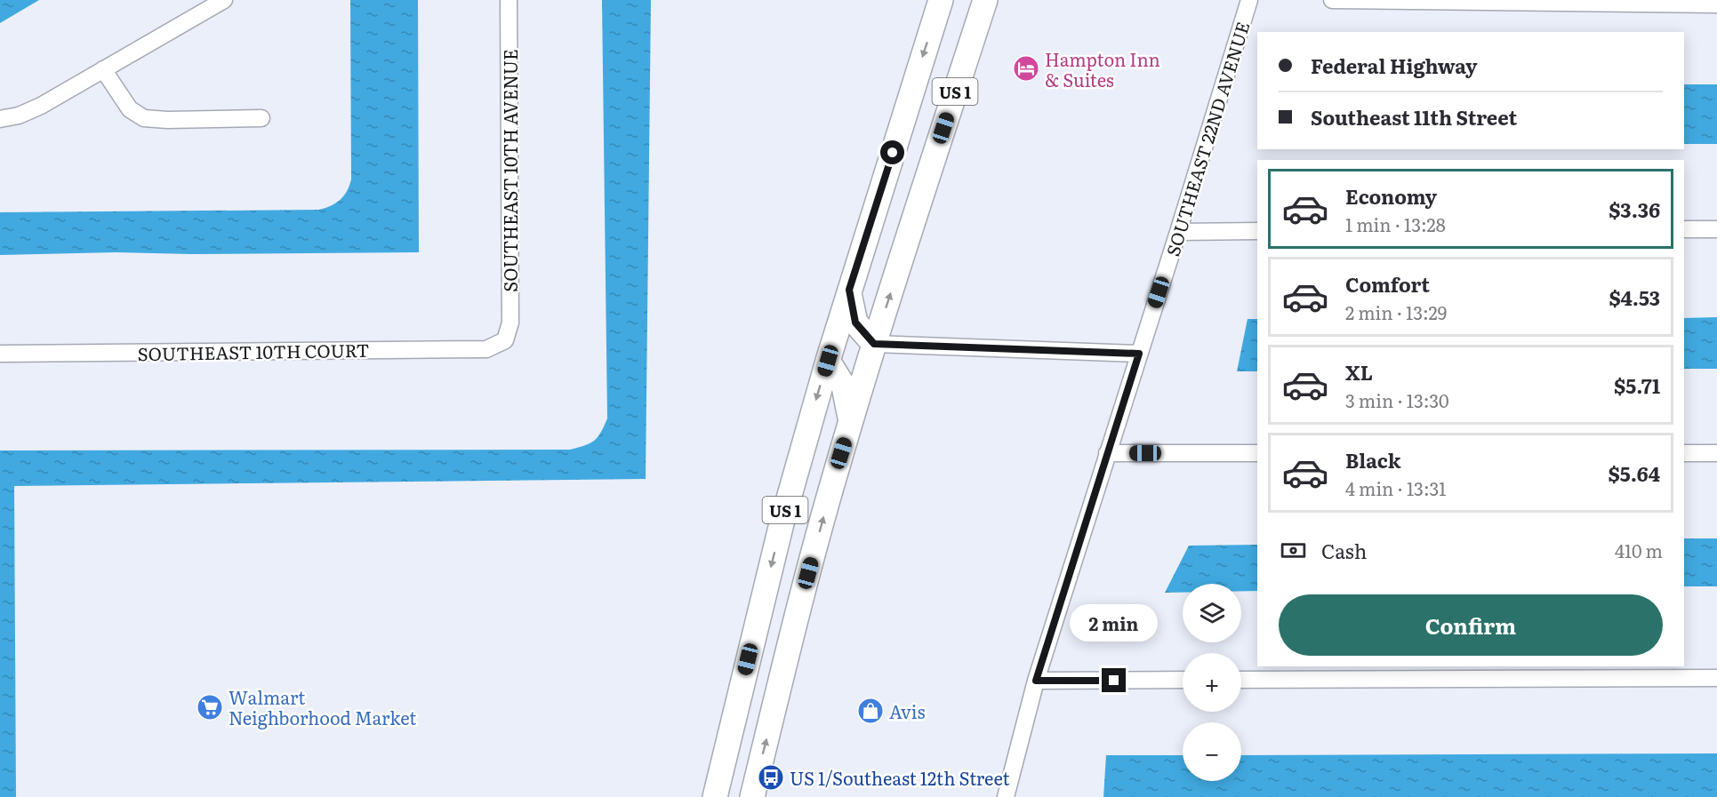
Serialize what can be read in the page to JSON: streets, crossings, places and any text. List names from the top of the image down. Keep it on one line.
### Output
{"streets":{"main road":["US 1"],"street":["SOUTHEAST 22ND AVENUE","SOUTHEAST 10TH AVENUE","SOUTHEAST 10TH COURT"]},"crossings":[["SOUTHEAST 10TH AVENUE","SOUTHEAST 10TH COURT"]],"places":{"hotel":["Hampton Inn & Suites"],"supermarket":["Walmart Neighborhood Market"],"shop":["Avis"],"bus stop":["US 1/Southeast 12th Street"]},"page":{"banner":["Federal Highway","Southeast 11th Street"],"list":[{"name":"Economy","note":"1 min · 13:28","value":"$3.36"},{"name":"Comfort","note":"2 min · 13:29","value":"$4.53"},{"name":"XL","note":"3 min · 13:30","value":"$5.71"},{"name":"Black","note":"4 min · 13:31","value":"$5.64"}],"pay":["Cash","410 m"],"map_buttons":["+","−"],"buttons":"Confirm","bubble":"2 min"}}
